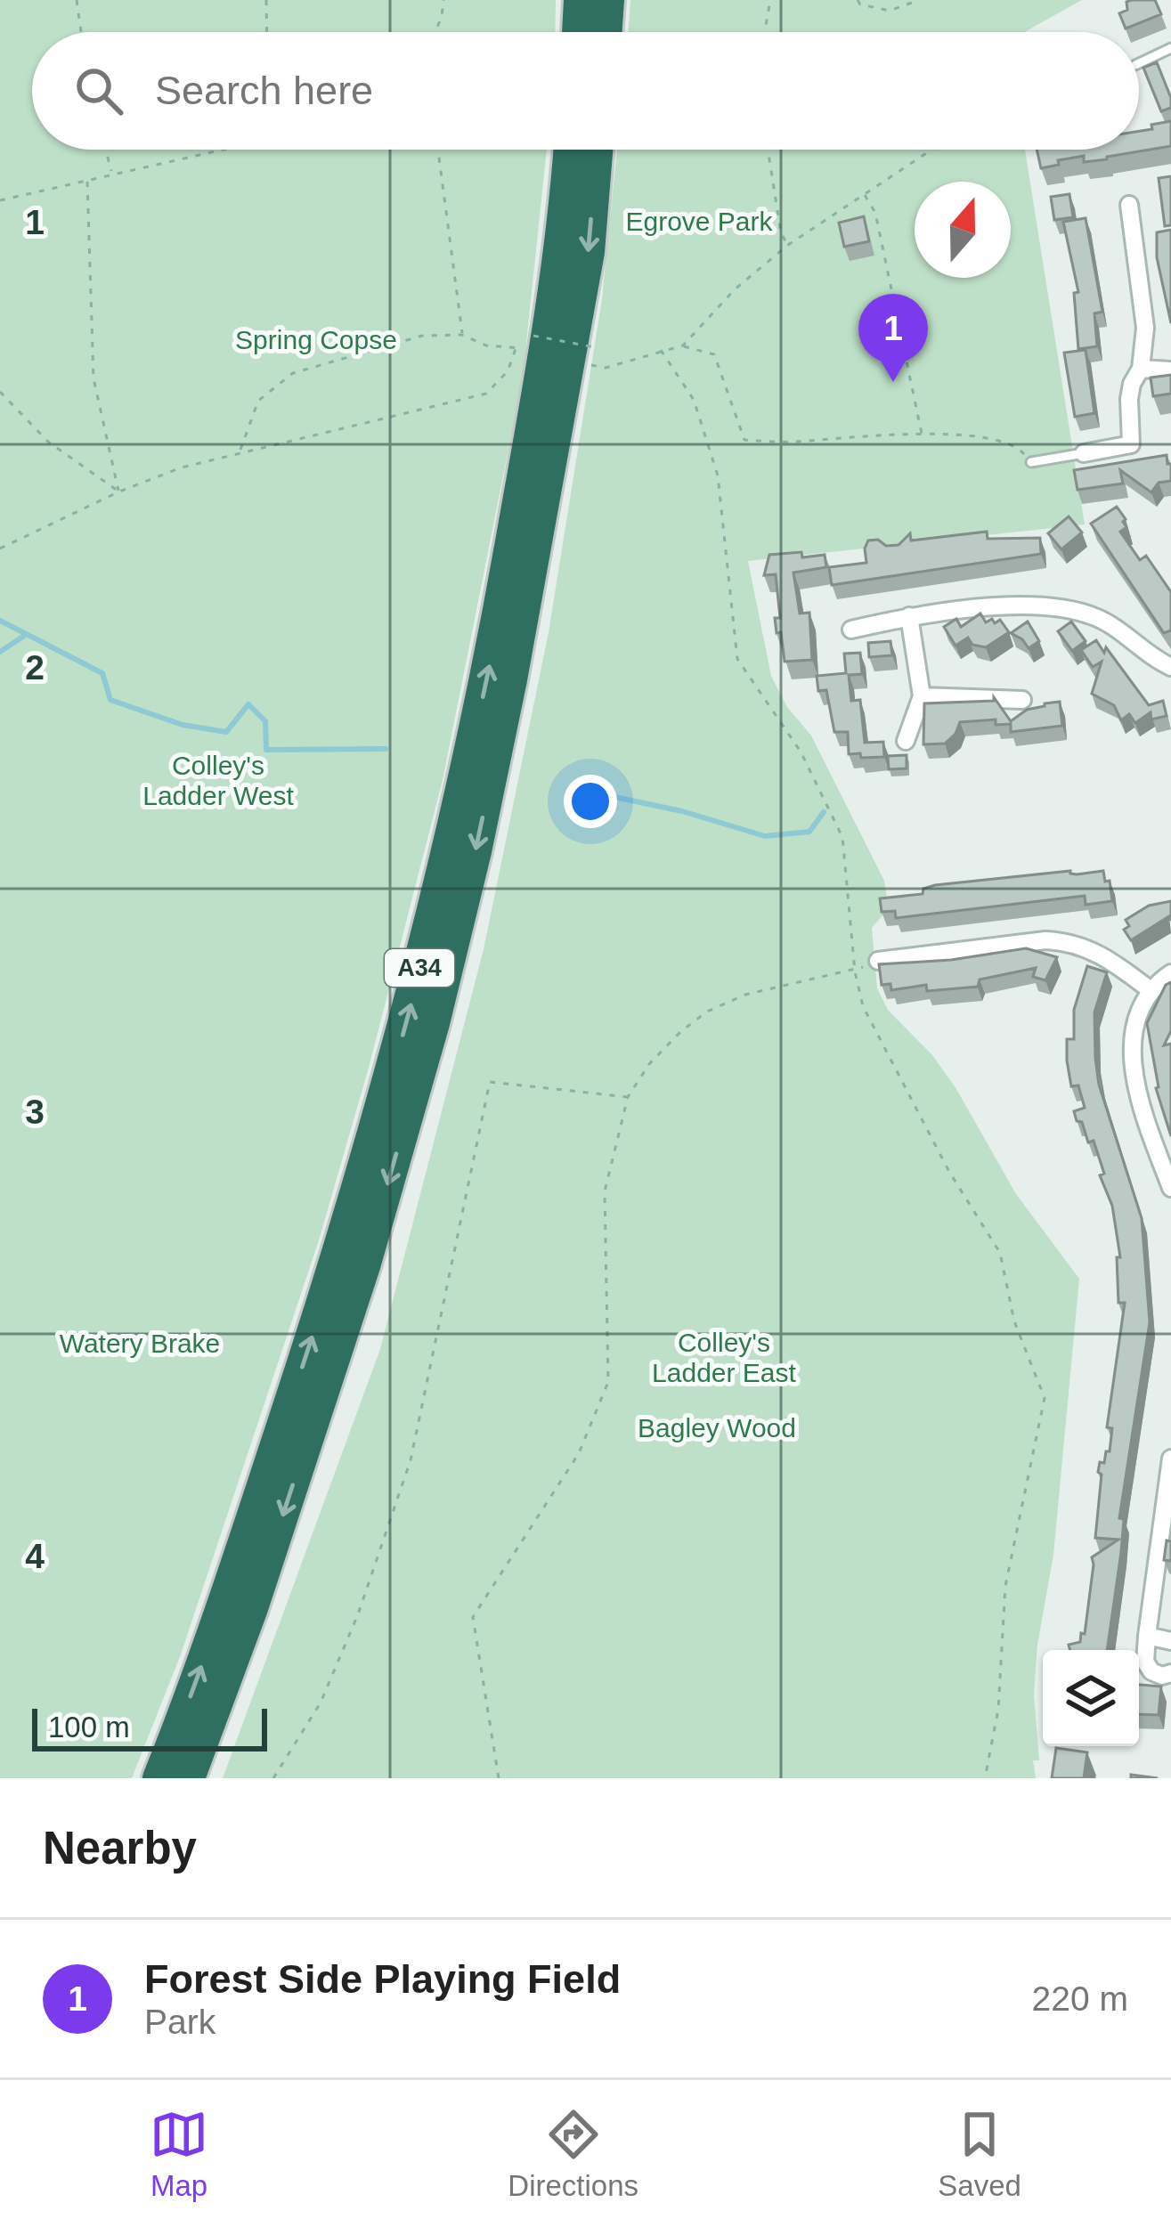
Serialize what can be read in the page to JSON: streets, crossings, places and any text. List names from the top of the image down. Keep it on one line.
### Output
{"streets":{"highway":["A34"]},"parks":["Egrove Park","Spring Copse","Colley's Ladder West","Colley's Ladder East","Watery Brake","Bagley Wood"],"scale_bar":"100 m","north":"top","page":{"search":"Search here","pins":"1","scale":"100 m","heading":"Nearby","list":[{"mark":"1","name":"Forest Side Playing Field","note":"Park","value":"220 m"}],"nav":["Map","Directions","Saved"]},"grid":{"rows":["1","2","3","4"]}}
